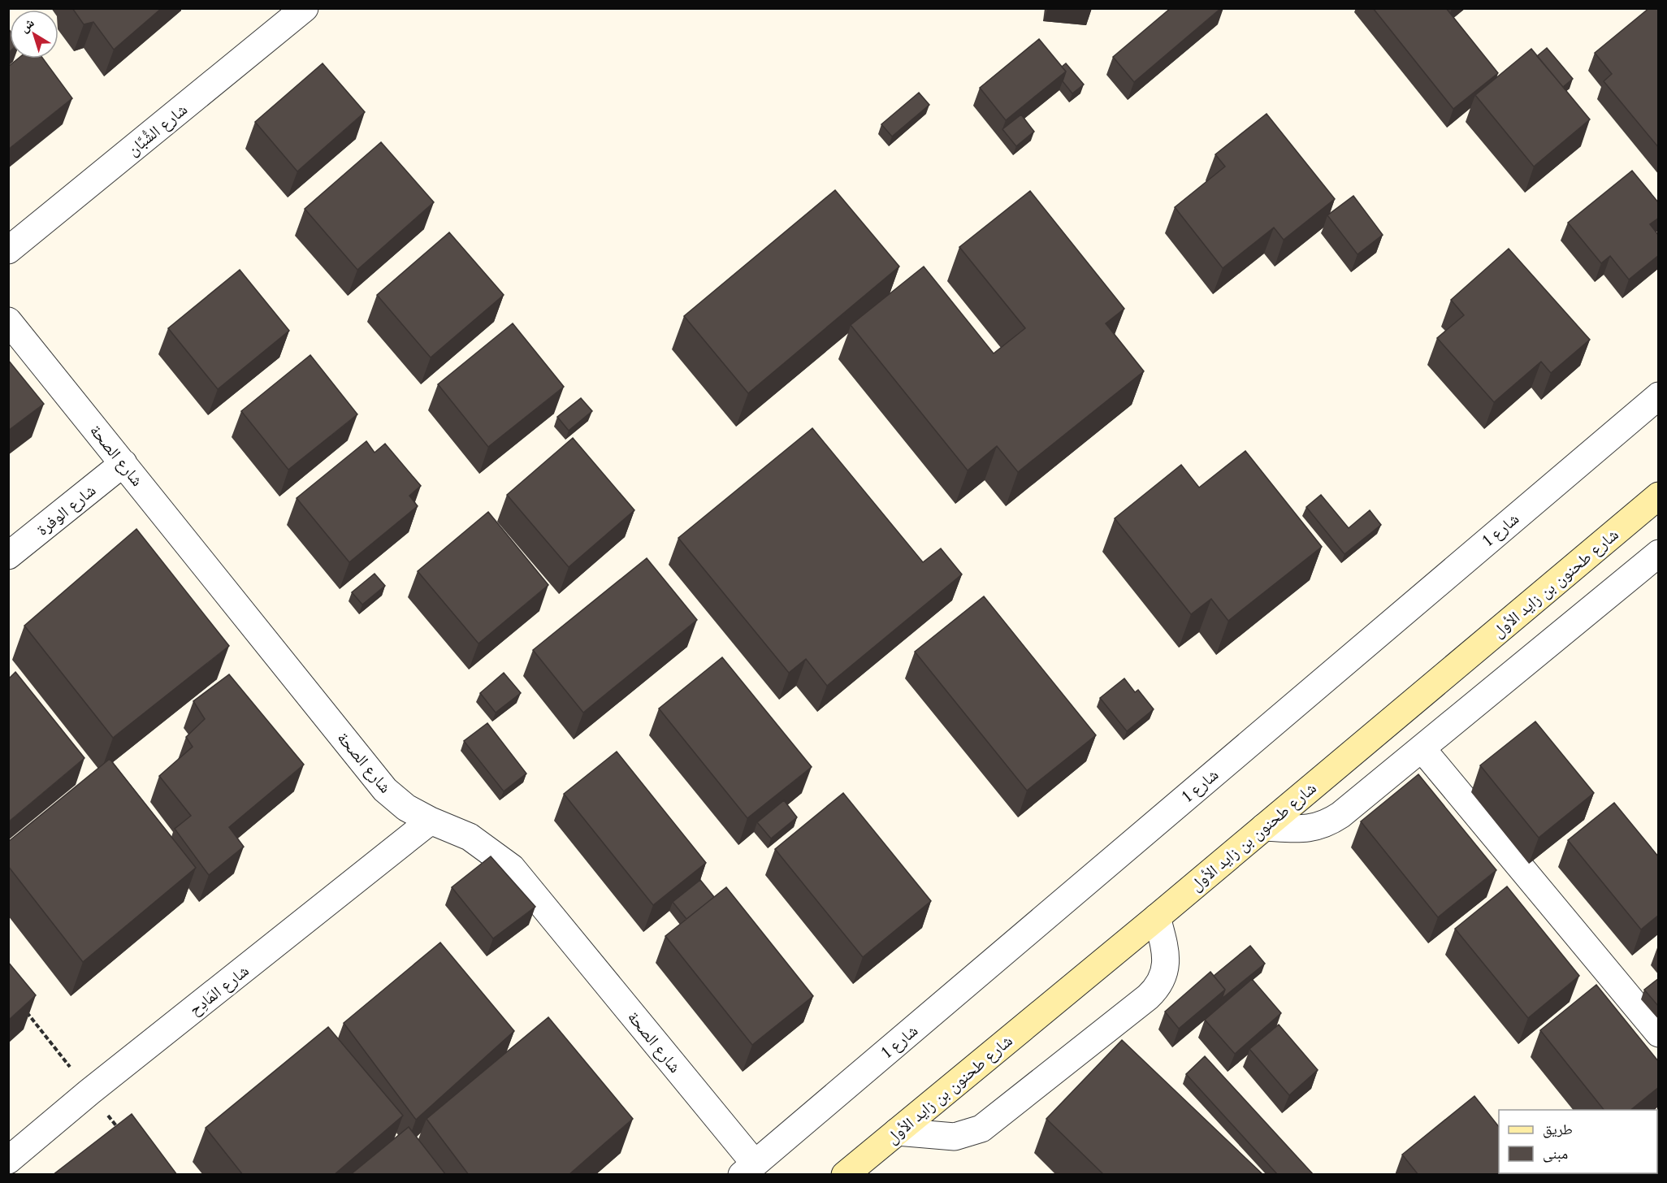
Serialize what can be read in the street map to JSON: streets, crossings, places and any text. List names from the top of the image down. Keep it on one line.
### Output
{"streets":{"street":["شارع الشُّبَّان","شارع الصحة","شارع الوفرة","شارع 1","شارع طحنون بن زايد الأول","شارع المَادِح"]},"crossings":[["شارع الصحة","شارع الوفرة"],["شارع الصحة","شارع 1"],["شارع الصحة","شارع المَادِح"]],"legend":["طريق","مبنى"],"north":"top left"}
